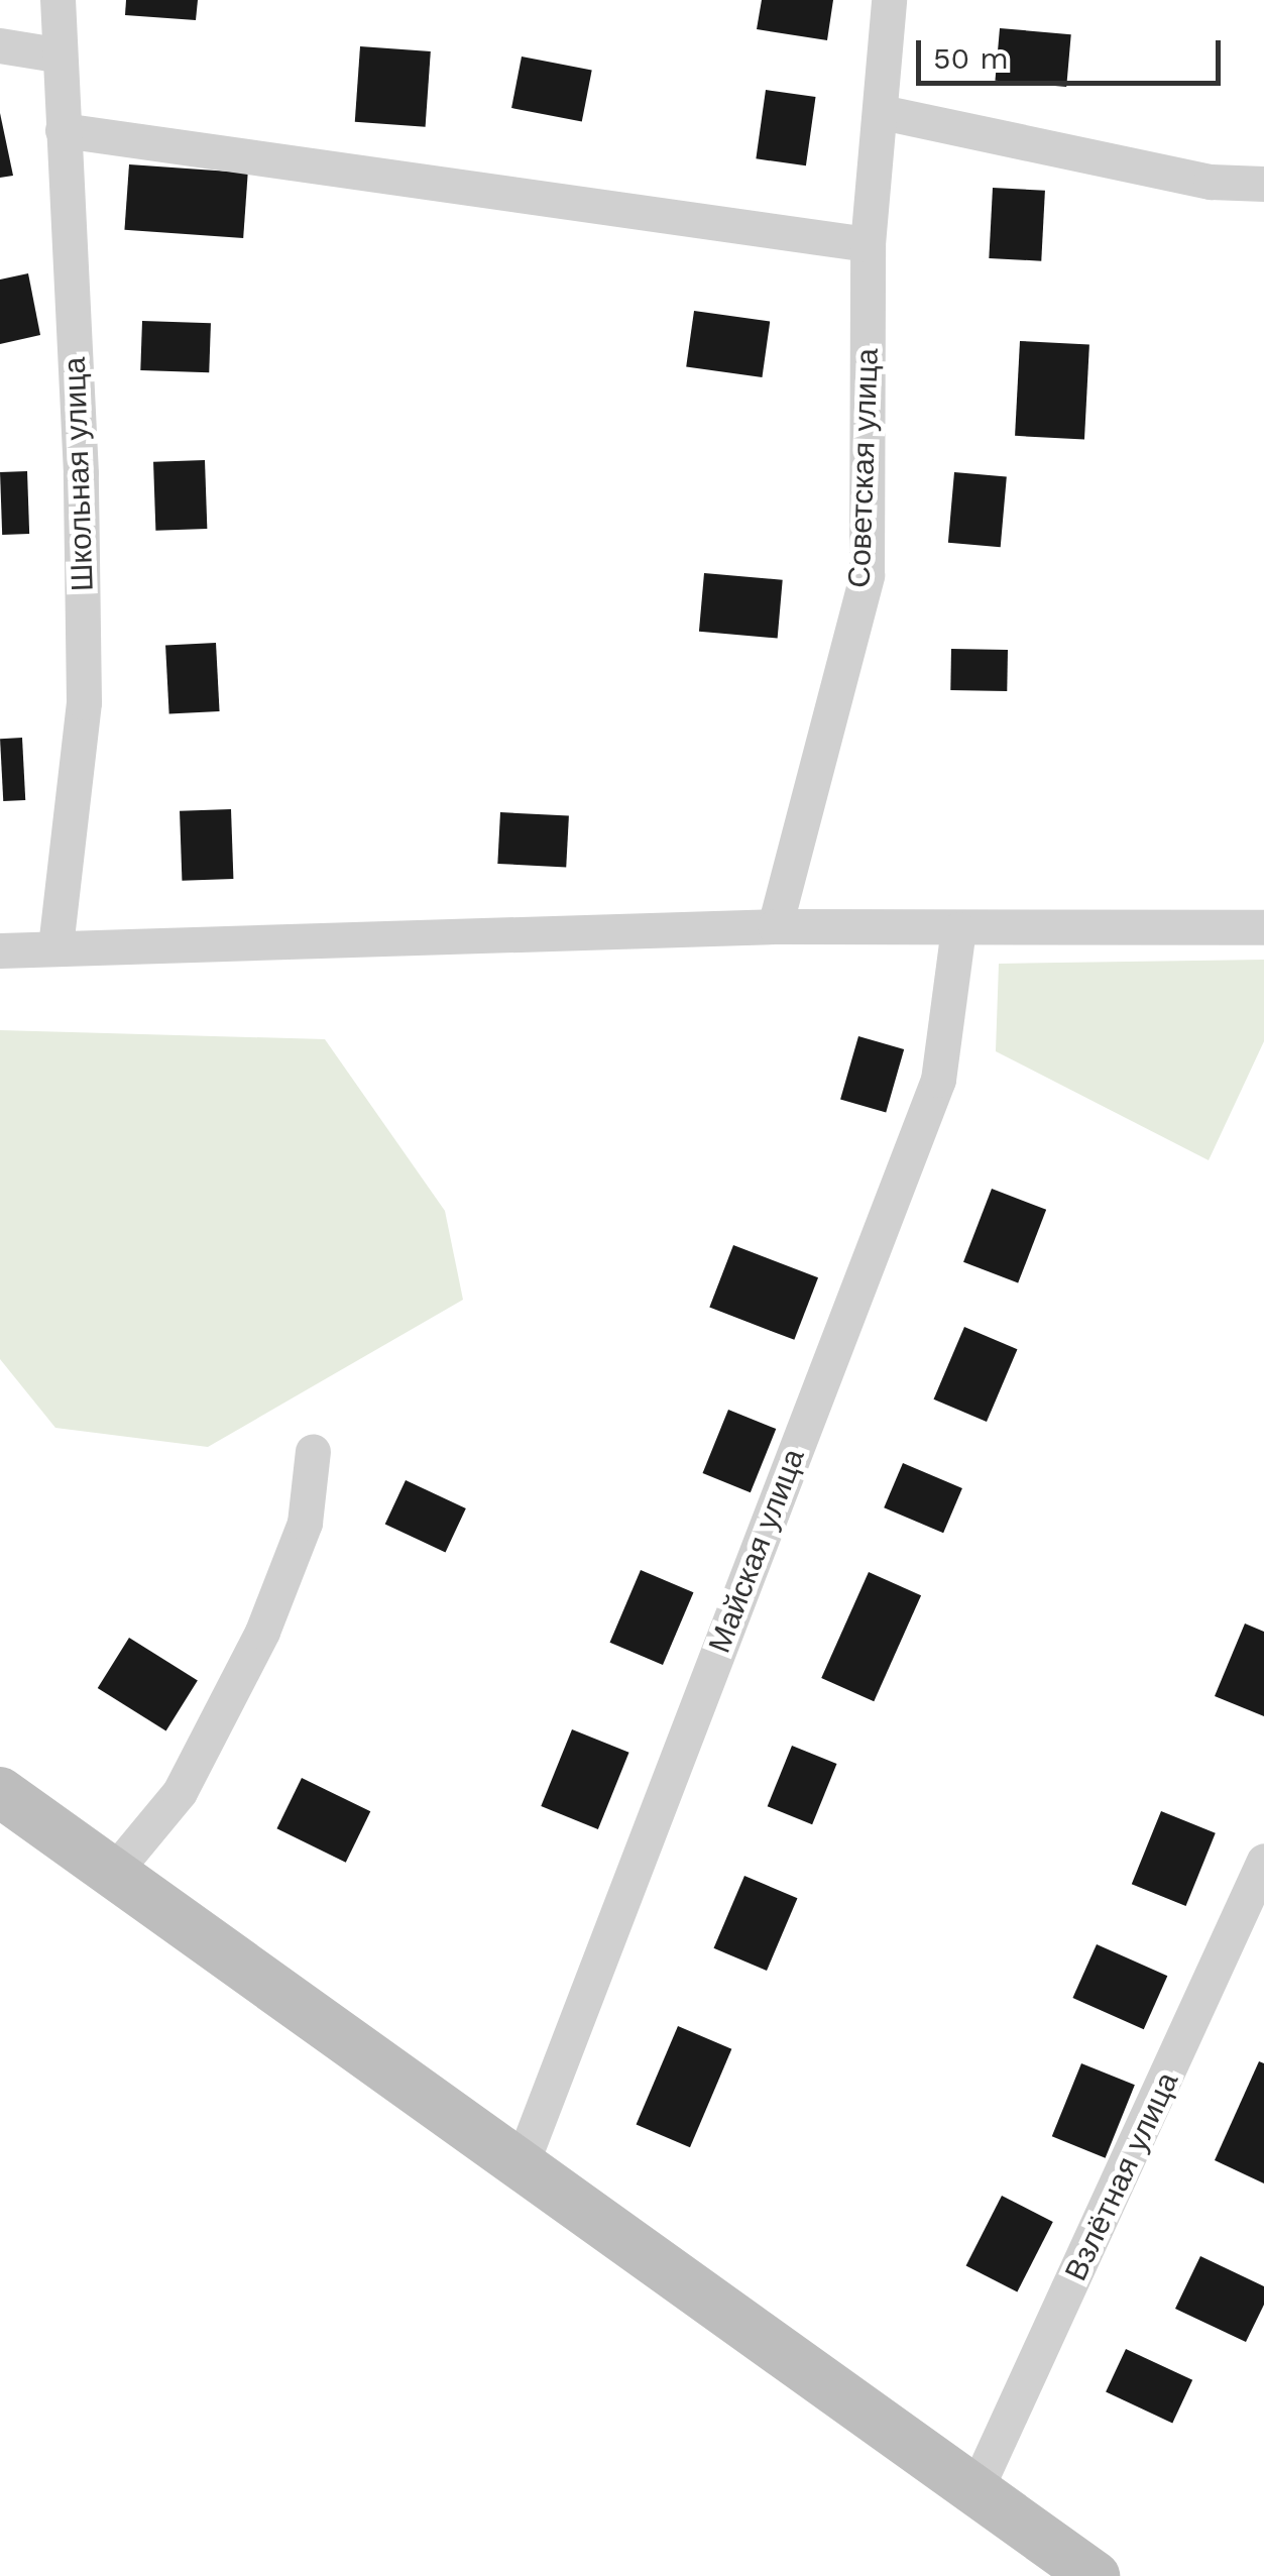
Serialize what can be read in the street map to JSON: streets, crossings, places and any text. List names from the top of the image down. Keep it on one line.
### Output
{"streets":{"street":["Советская улица","Школьная улица","Майская улица","Взлётная улица"]},"scale_bar":"50 m"}
